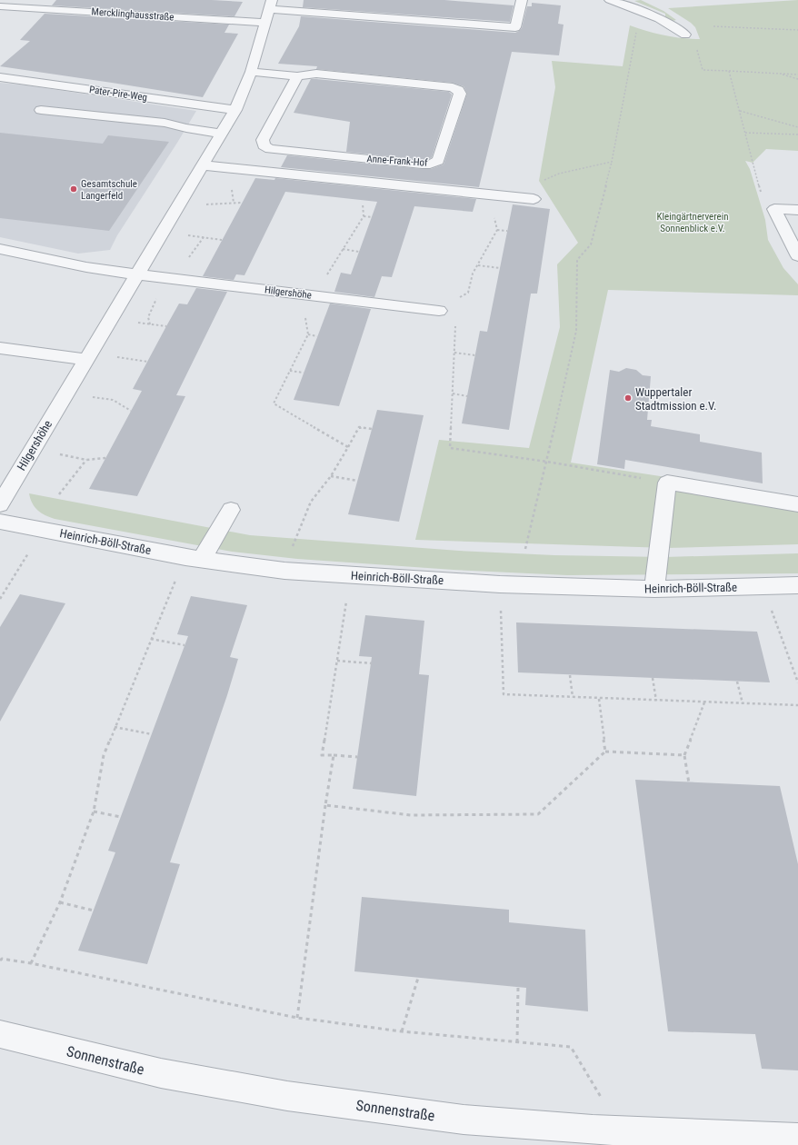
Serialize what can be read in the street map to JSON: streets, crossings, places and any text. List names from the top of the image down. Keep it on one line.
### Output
{"streets":{"street":["Mercklinghausstraße","Pater-Pire-Weg","Anne-Frank-Hof","Hilgershöhe","Heinrich-Böll-Straße","Sonnenstraße"]},"crossings":[["Mercklinghausstraße","Hilgershöhe"],["Pater-Pire-Weg","Hilgershöhe"],["Anne-Frank-Hof","Hilgershöhe"]],"parks":["Kleingärtnerverein Sonnenblick e.V."],"places":["Gesamtschule Langerfeld","Wuppertaler Stadtmission e.V."]}
